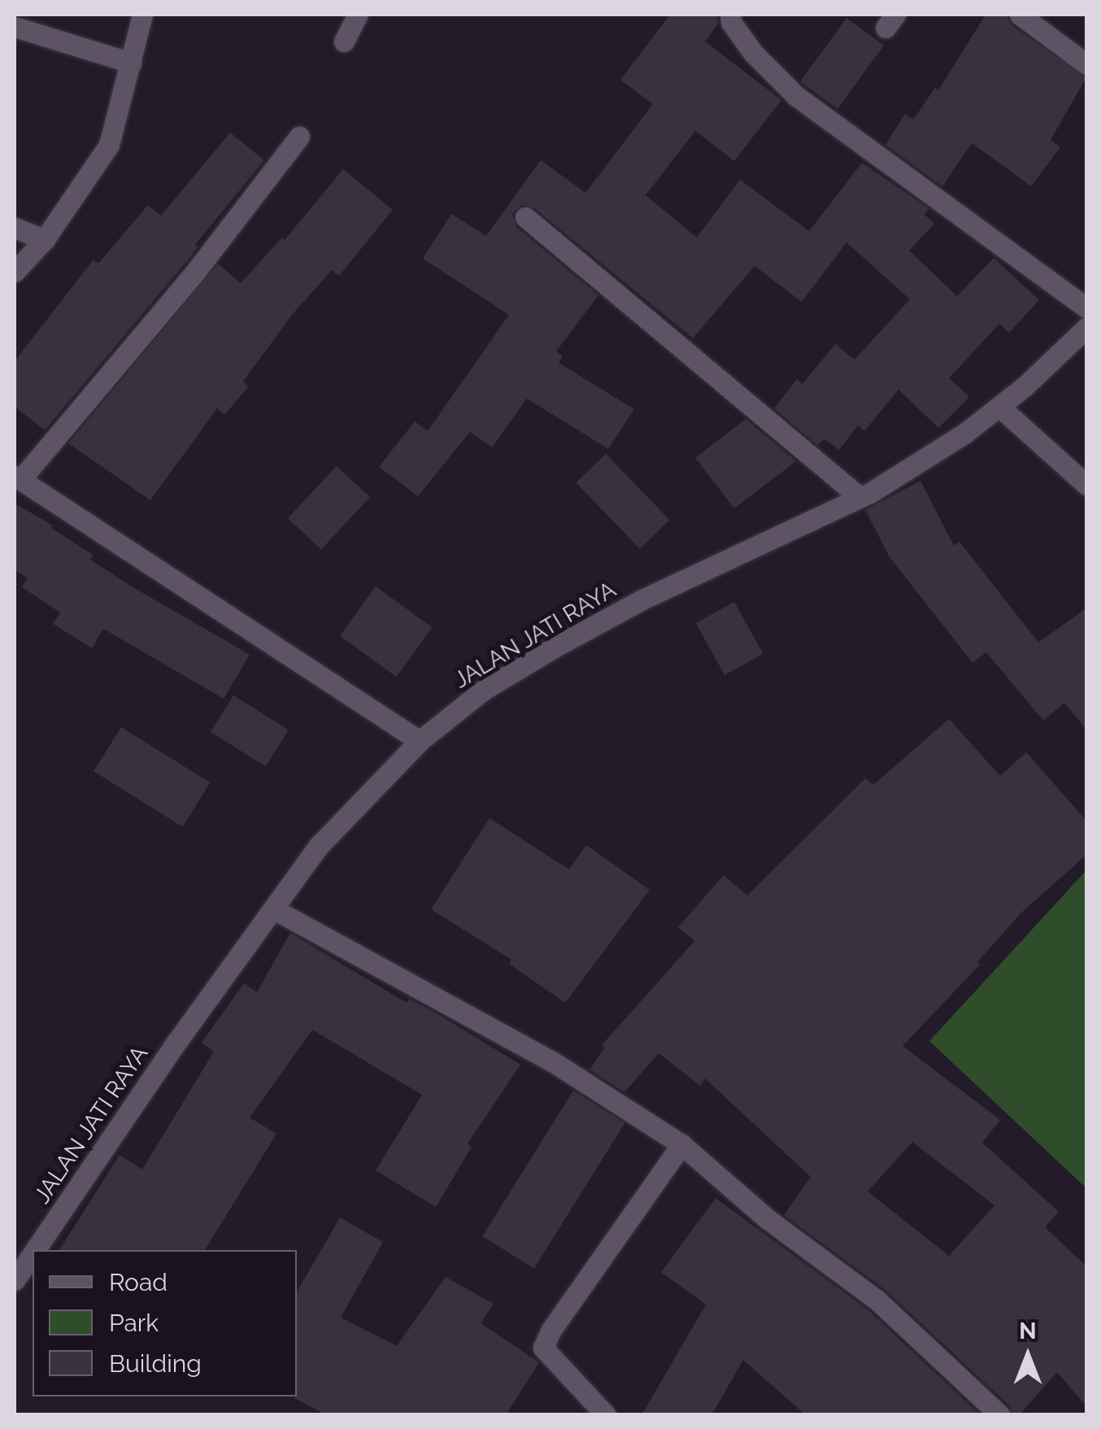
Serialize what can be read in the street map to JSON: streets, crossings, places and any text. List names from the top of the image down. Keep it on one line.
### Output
{"streets":{"street":["JALAN JATI RAYA"]},"legend":["Road","Park","Building"],"north":"top"}
